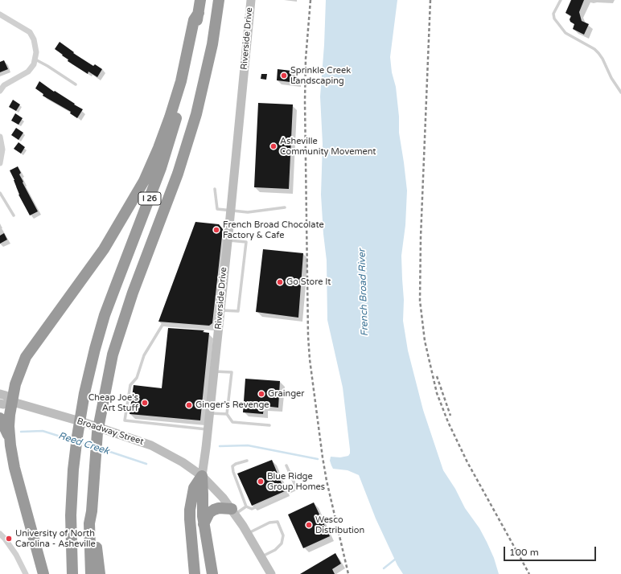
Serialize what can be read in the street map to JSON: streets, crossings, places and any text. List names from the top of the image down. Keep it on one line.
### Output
{"streets":{"highway":["I 26"],"main road":["Riverside Drive","Broadway Street"]},"crossings":[["Riverside Drive","Broadway Street"]],"water":["French Broad River","Reed Creek"],"places":["Sprinkle Creek Landscaping","Asheville Community Movement","French Broad Chocolate Factory & Cafe","Go Store It","Grainger","Cheap Joe's Art Stuff","Ginger’s Revenge","Blue Ridge Group Homes","Wesco Distribution","University of North Carolina - Asheville"],"scale_bar":"100 m"}
